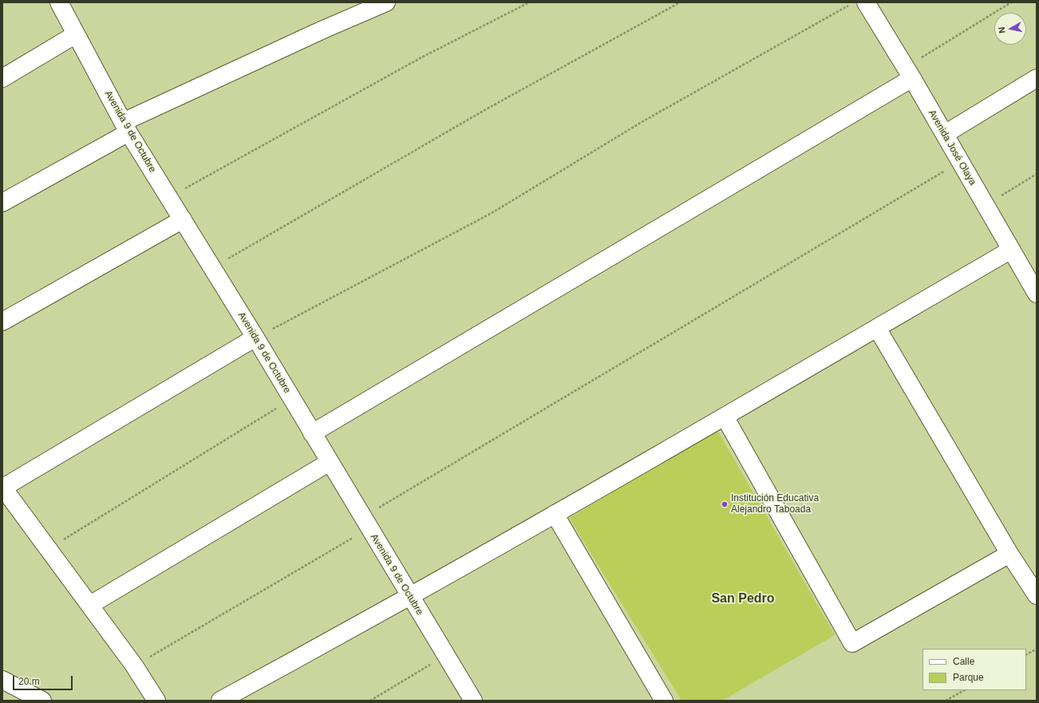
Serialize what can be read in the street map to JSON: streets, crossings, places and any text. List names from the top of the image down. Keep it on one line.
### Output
{"streets":{"street":["Avenida 9 de Octubre","Avenida José Olaya"]},"districts":["San Pedro"],"places":["Institución Educativa Alejandro Taboada"],"legend":["Calle","Parque"],"scale_bar":"20 m","north":"left"}
